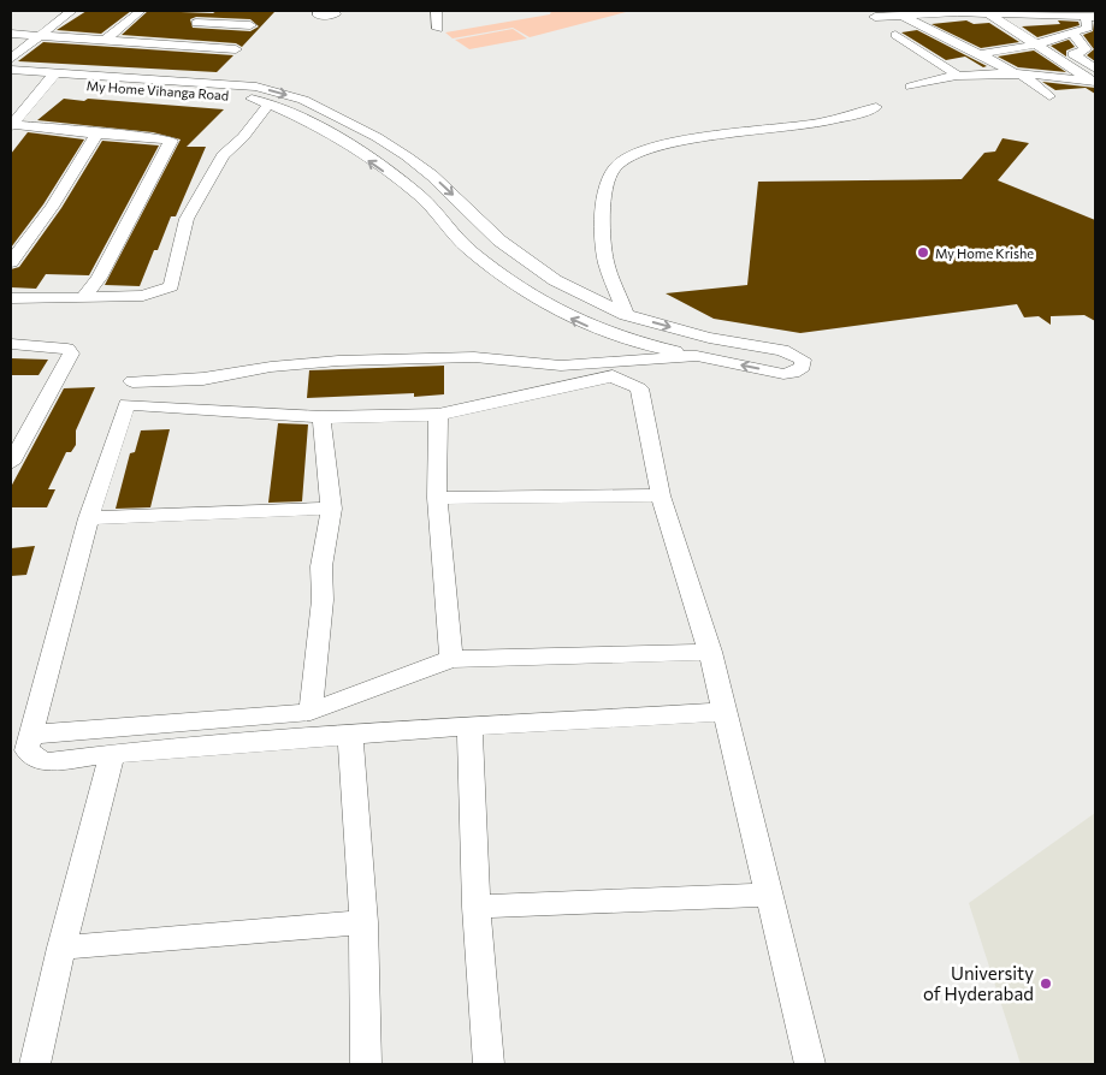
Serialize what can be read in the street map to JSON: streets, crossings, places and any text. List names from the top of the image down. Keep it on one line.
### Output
{"streets":{"street":["My Home Vihanga Road"]},"places":["My Home Krishe","University of Hyderabad"]}
